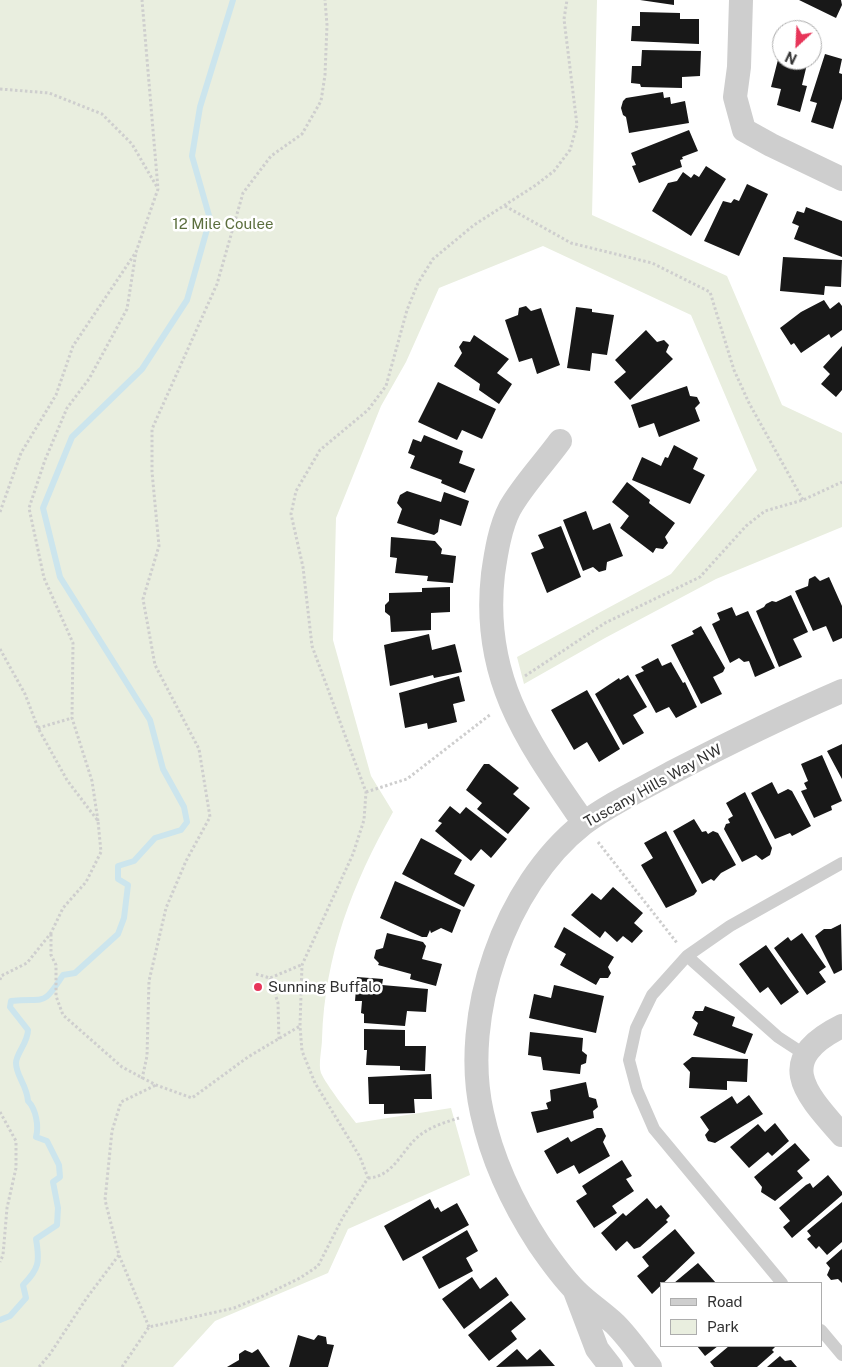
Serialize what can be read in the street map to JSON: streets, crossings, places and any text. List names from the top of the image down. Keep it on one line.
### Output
{"streets":{"street":["Tuscany Hills Way NW"]},"parks":["12 Mile Coulee"],"places":["Sunning Buffalo"],"legend":["Road","Park"],"north":"bottom left"}
